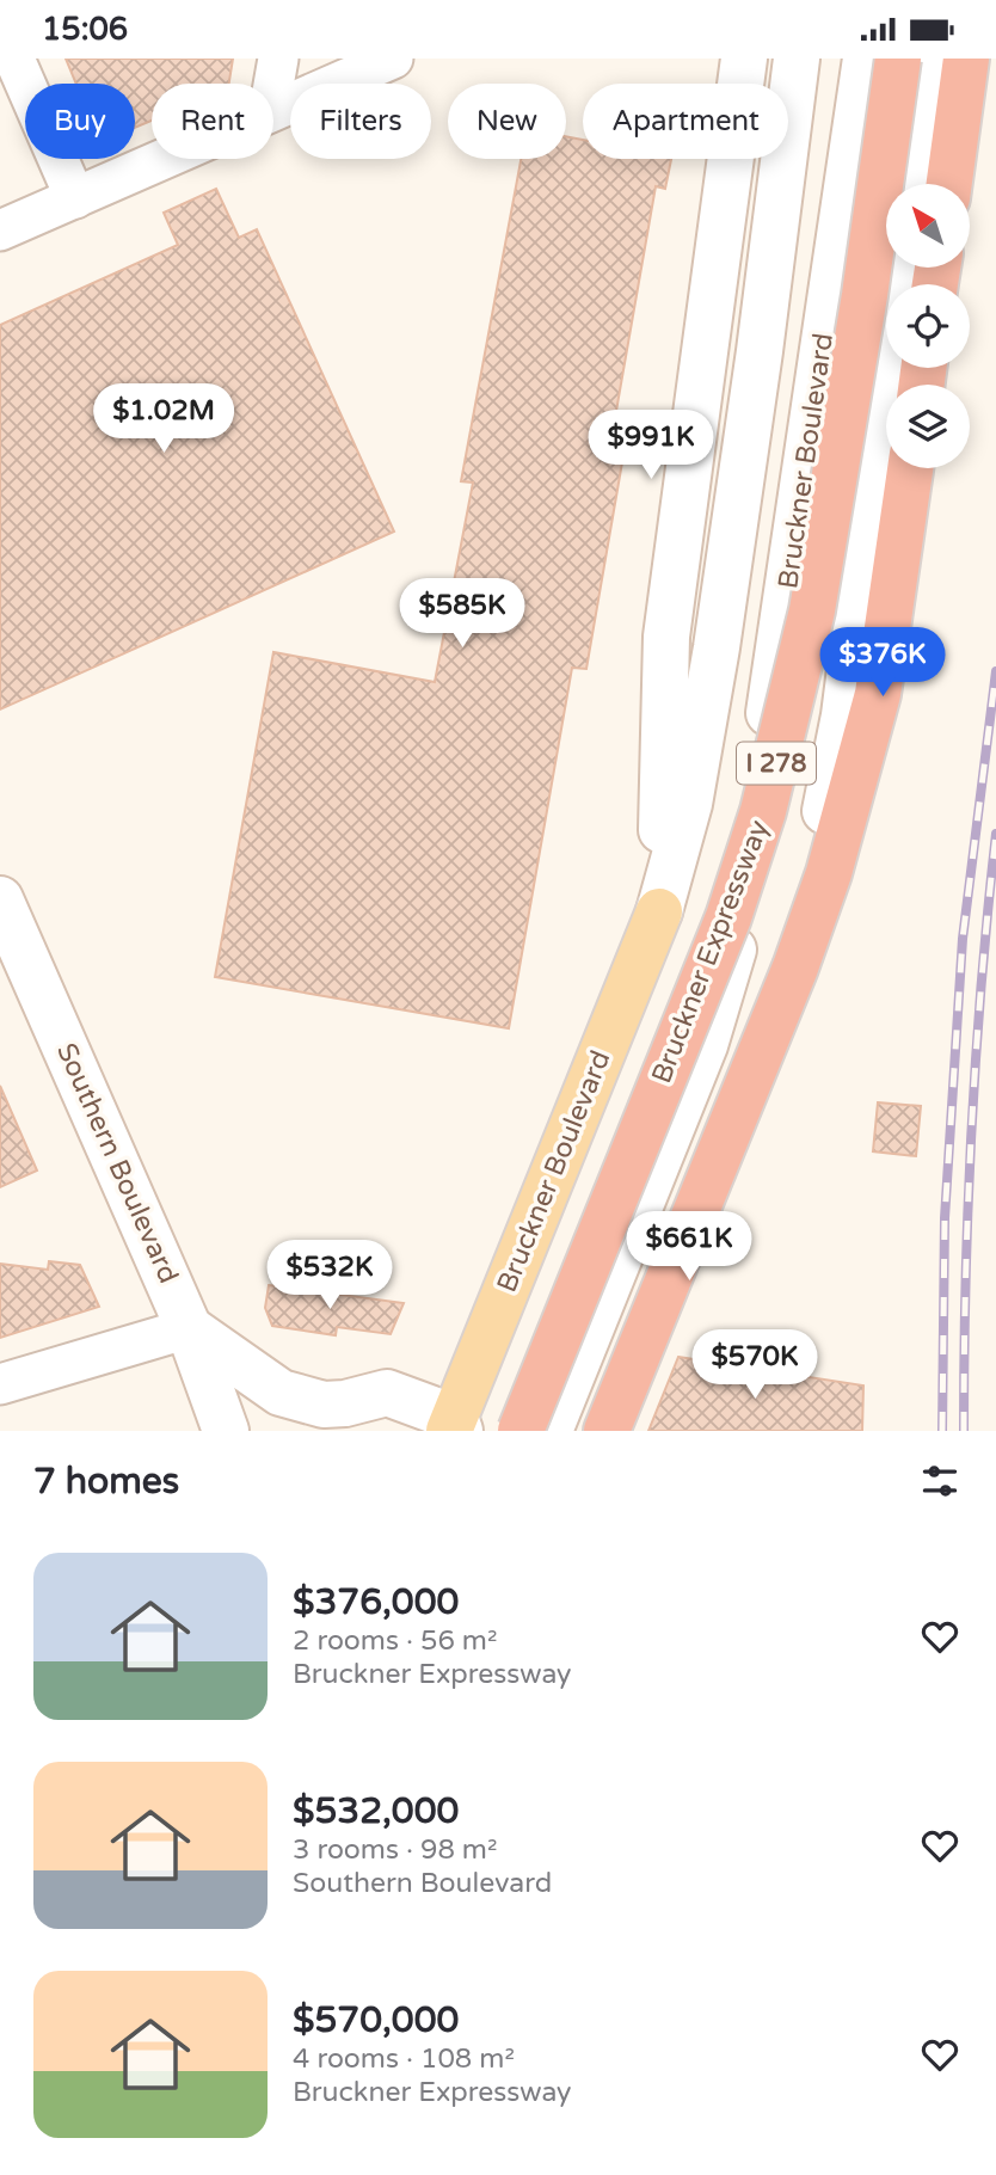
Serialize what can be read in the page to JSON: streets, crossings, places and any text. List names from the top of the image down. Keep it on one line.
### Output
{"streets":{"highway":["I 278","Bruckner Expressway"],"main road":["Bruckner Boulevard","Southern Boulevard"]},"north":"top left","page":{"status":"15:06","chip":["Buy","Rent","Filters","New","Apartment"],"price":["$1.02M","$991K","$585K","$376K","$661K","$532K","$570K"],"heading":"7 homes","list":[{"name":"$376,000","note":"2 rooms · 56 m² · Bruckner Expressway"},{"name":"$532,000","note":"3 rooms · 98 m² · Southern Boulevard"},{"name":"$570,000","note":"4 rooms · 108 m² · Bruckner Expressway"}]}}
